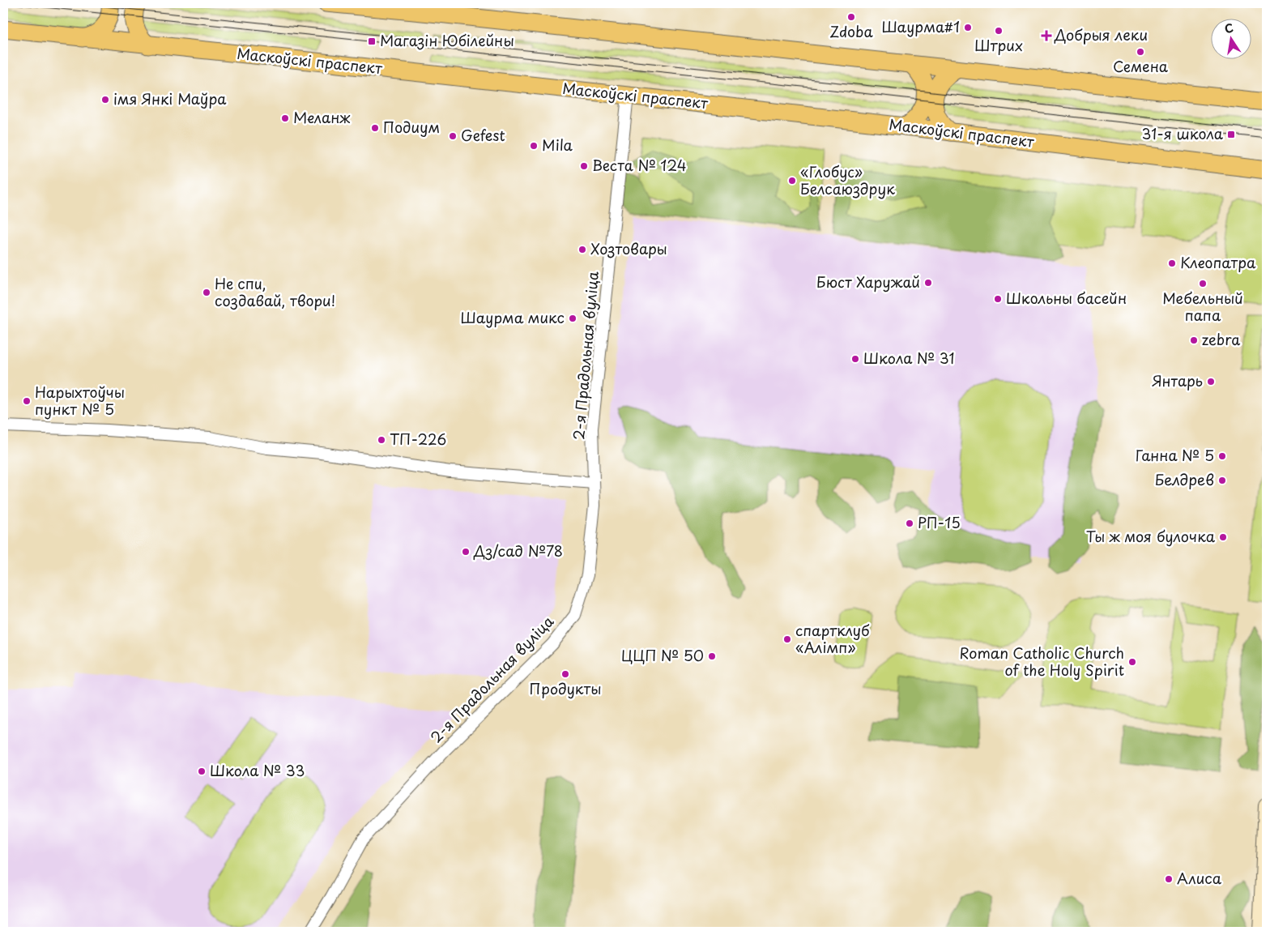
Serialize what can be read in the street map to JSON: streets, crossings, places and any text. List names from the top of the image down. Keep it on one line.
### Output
{"streets":{"main road":["Маскоўскі праспект"],"street":["2-я Прадольная вуліца"]},"crossings":[["Маскоўскі праспект","2-я Прадольная вуліца"]],"places":{"other":["Zdoba","Шаурма#1","Штрих","Семена","імя Янкі Маўра","Меланж","Подиум","Gefest","Mila","Веста № 124","«Глобус» Белсаюздрук","Хозтовары","Клеопатра","Бюст Харужай","Мебельный папа","Не спи, создавай, твори!","Школьны басейн","Шаурма микс","zebra","Школа № 31","Янтарь","Нарыхтоўчы пункт № 5","ТП-226","Ганна № 5","Белдрев","РП-15","Ты ж моя булочка","Дз/сад №78","спартклуб «Алімп»","ЦЦП № 50","Roman Catholic Church of the Holy Spirit","Продукты","Школа № 33","Алиса"],"health":["Добрыя леки"],"transit":["Магазін Юбілейны","31-я школа"]},"north":"top"}
